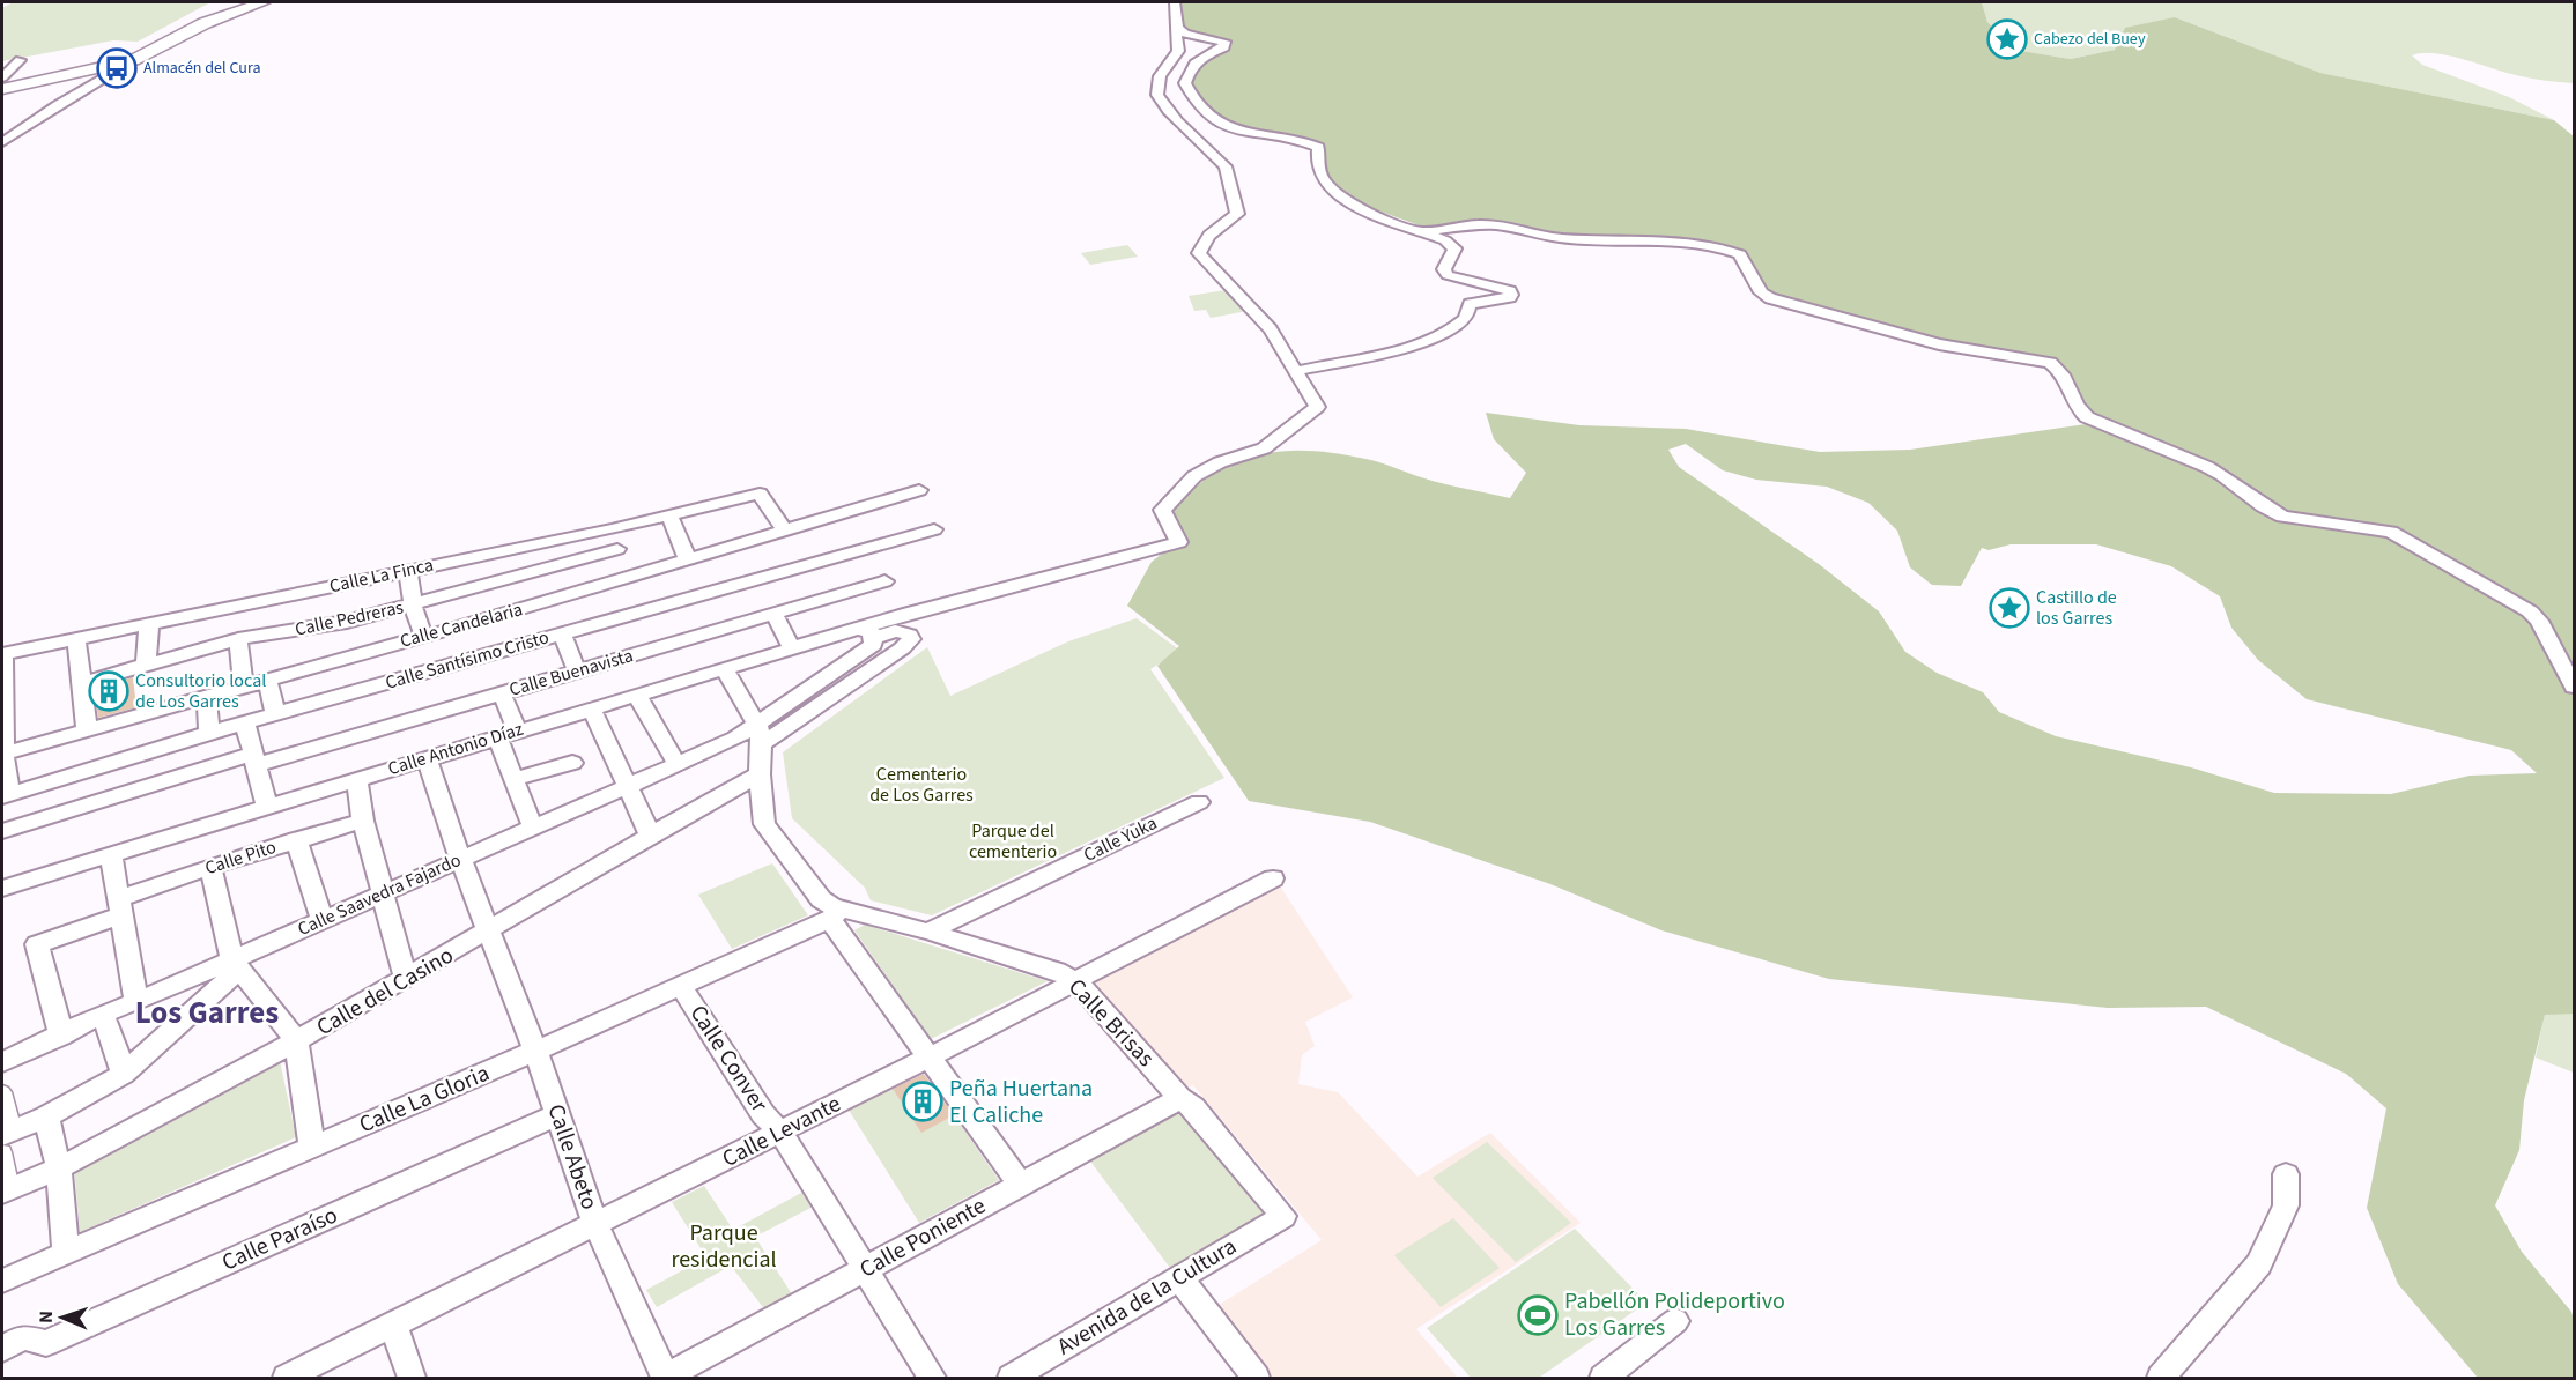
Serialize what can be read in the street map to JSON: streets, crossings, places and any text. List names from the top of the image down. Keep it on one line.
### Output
{"streets":{"street":["Calle La Finca","Calle Pedreras","Calle Candelaria","Calle Santísimo Cristo","Calle Buenavista","Calle Antonio Díaz","Calle Yuka","Calle Pito","Calle Saavedra Fajardo","Calle del Casino","Calle Brisas","Calle Conver","Calle La Gloria","Calle Levante","Calle Abeto","Calle Poniente","Calle Paraíso","Avenida de la Cultura"]},"crossings":[["Calle La Finca","Calle Candelaria"],["Calle Candelaria","Calle Santísimo Cristo"],["Calle Antonio Díaz","Calle Abeto"],["Calle Yuka","Calle Brisas"],["Calle Pito","Calle Saavedra Fajardo"],["Calle Saavedra Fajardo","Calle Abeto"],["Calle del Casino","Calle Abeto"],["Calle Brisas","Calle La Gloria"],["Calle Brisas","Calle Levante"],["Calle Brisas","Calle Poniente"],["Calle Brisas","Avenida de la Cultura"],["Calle Conver","Calle La Gloria"],["Calle Conver","Calle Levante"],["Calle Conver","Calle Poniente"],["Calle La Gloria","Calle Abeto"],["Calle Levante","Calle Abeto"],["Calle Abeto","Calle Poniente"],["Calle Abeto","Calle Paraíso"]],"districts":["Los Garres"],"parks":["Cementerio de Los Garres","Parque del cementerio","Parque residencial"],"places":{"place":["Cabezo del Buey","Castillo de los Garres"],"bus stop":["Almacén del Cura"],"building":["Consultorio local de Los Garres","Peña Huertana El Caliche"],"sports":["Pabellón Polideportivo Los Garres"]},"north":"left"}
